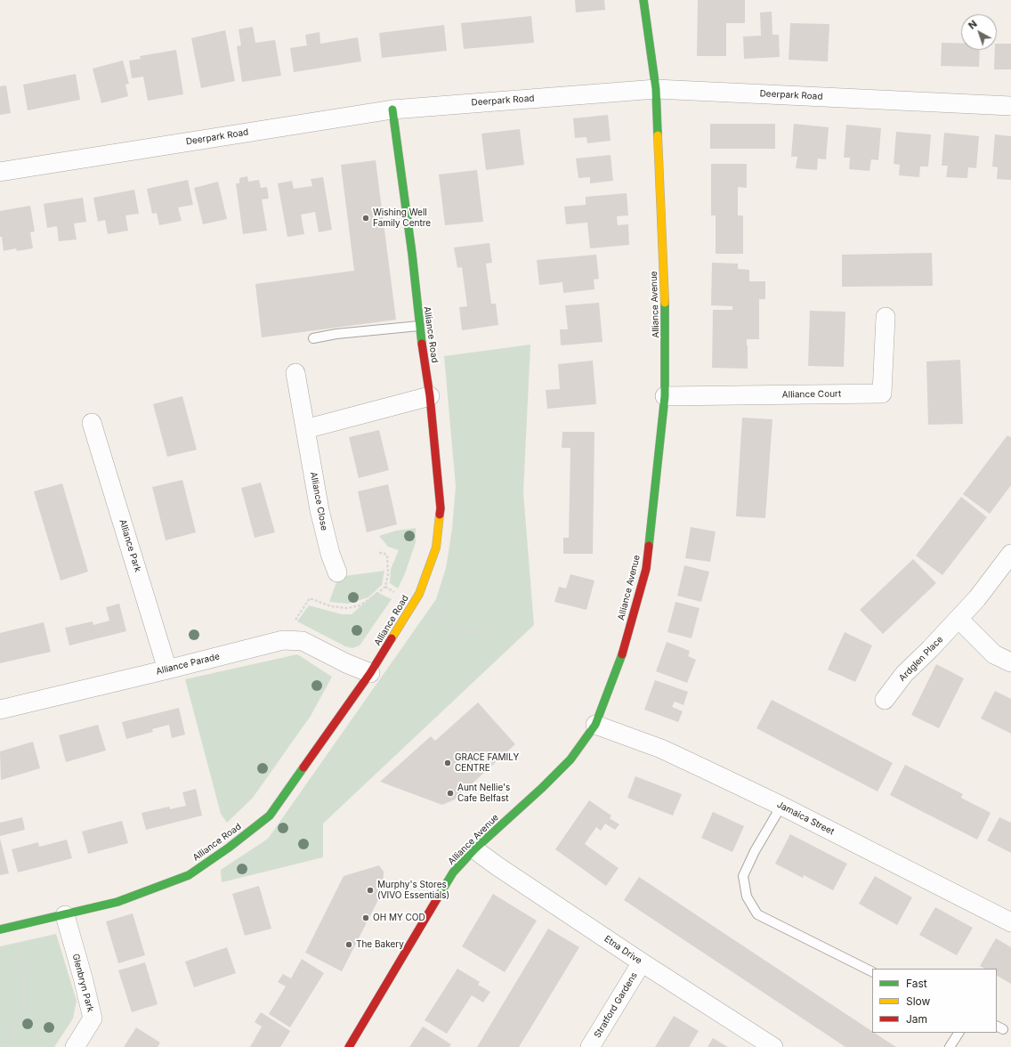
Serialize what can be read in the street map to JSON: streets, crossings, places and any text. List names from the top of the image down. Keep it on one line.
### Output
{"streets":{"street":["Deerpark Road","Alliance Avenue","Alliance Road","Alliance Court","Alliance Close","Alliance Park","Ardglen Place","Alliance Parade","Jamaica Street","Etna Drive","Glenbryn Park","Stratford Gardens"]},"crossings":[["Deerpark Road","Alliance Avenue"],["Deerpark Road","Alliance Road"],["Alliance Avenue","Alliance Court"],["Alliance Avenue","Jamaica Street"],["Alliance Avenue","Etna Drive"],["Alliance Road","Alliance Parade"],["Alliance Road","Glenbryn Park"],["Alliance Park","Alliance Parade"],["Etna Drive","Stratford Gardens"]],"places":["Wishing Well Family Centre","GRACE FAMILY CENTRE","Aunt Nellie's Cafe Belfast","Murphy's Stores (VIVO Essentials)","OH MY COD","The Bakery"],"legend":["Fast","Slow","Jam"],"north":"top left"}
